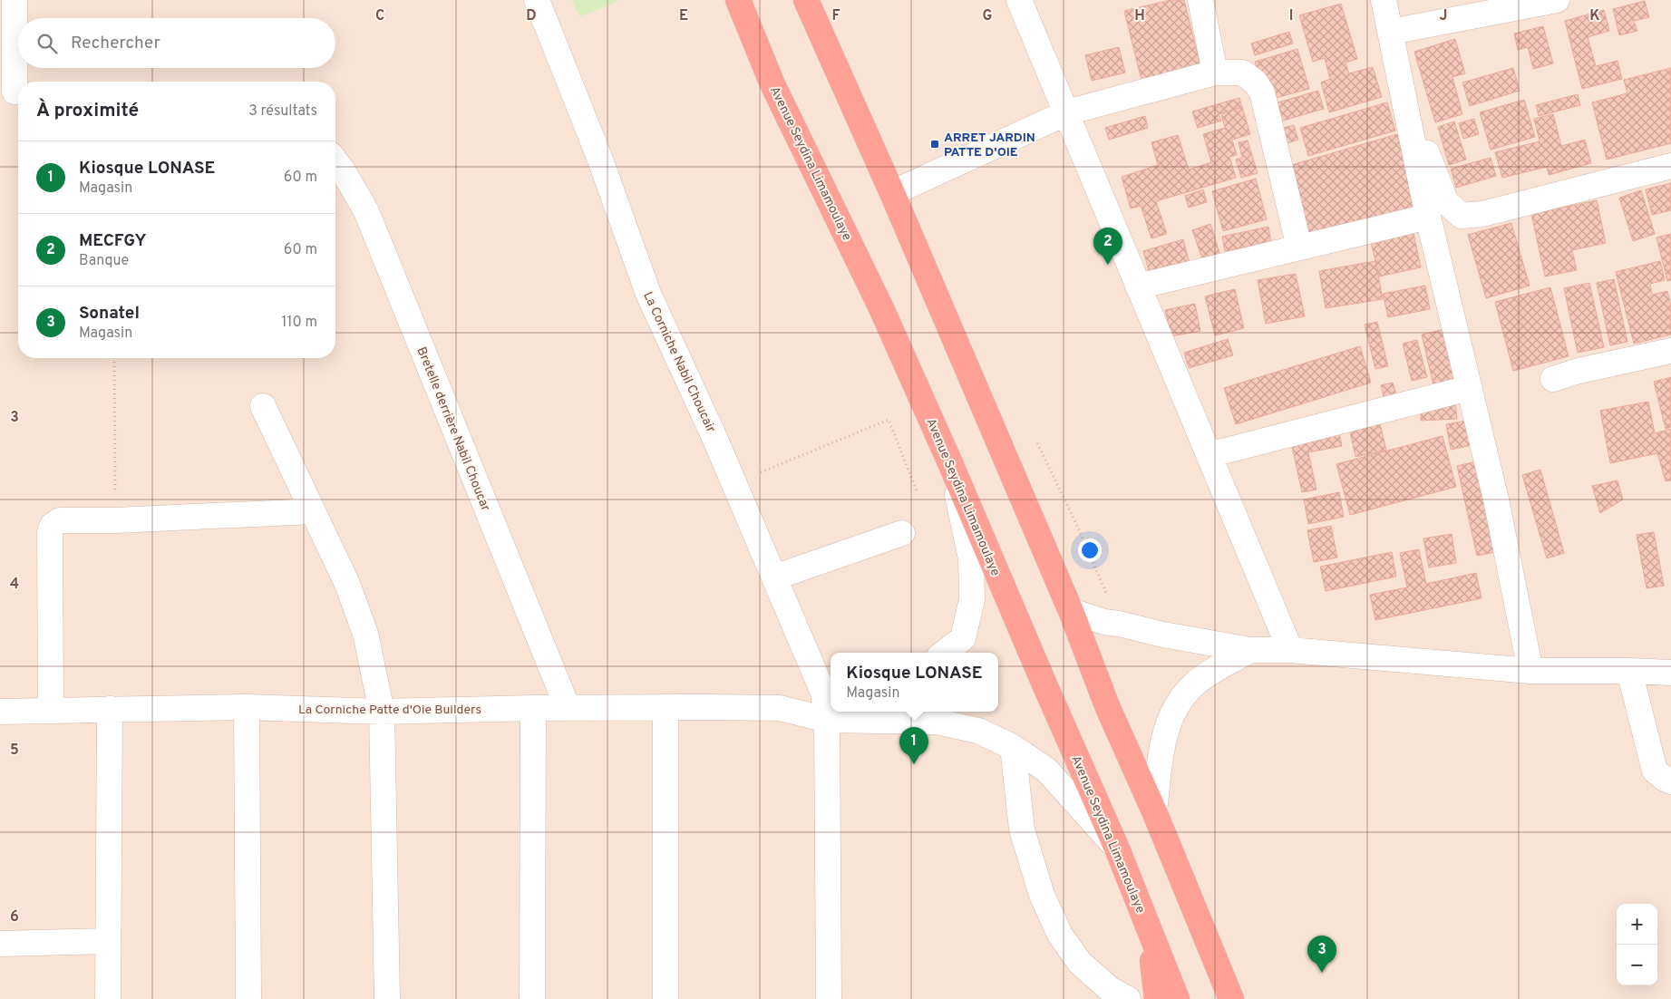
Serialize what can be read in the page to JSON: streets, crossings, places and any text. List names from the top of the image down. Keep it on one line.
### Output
{"streets":{"highway":["Avenue Seydina Limamoulaye"],"street":["La Corniche Nabil Choucair","Bretelle derrière Nabil Choucar","La Corniche Patte d'Oie Builders"]},"crossings":[["Bretelle derrière Nabil Choucar","La Corniche Patte d'Oie Builders"]],"places":{"transit":["ARRET JARDIN PATTE D'OIE"]},"page":{"search":"Rechercher","heading":["À proximité","3 résultats"],"list":[{"mark":"1","name":"Kiosque LONASE","note":"Magasin","value":"60 m"},{"mark":"2","name":"MECFGY","note":"Banque","value":"60 m"},{"mark":"3","name":"Sonatel","note":"Magasin","value":"110 m"}],"pins":["2","1","3"],"popup":["Kiosque LONASE","Magasin"],"map_buttons":["+","−"]},"grid":{"columns":["C","D","E","F","G","H","I","J","K"],"rows":["3","4","5","6"]}}
